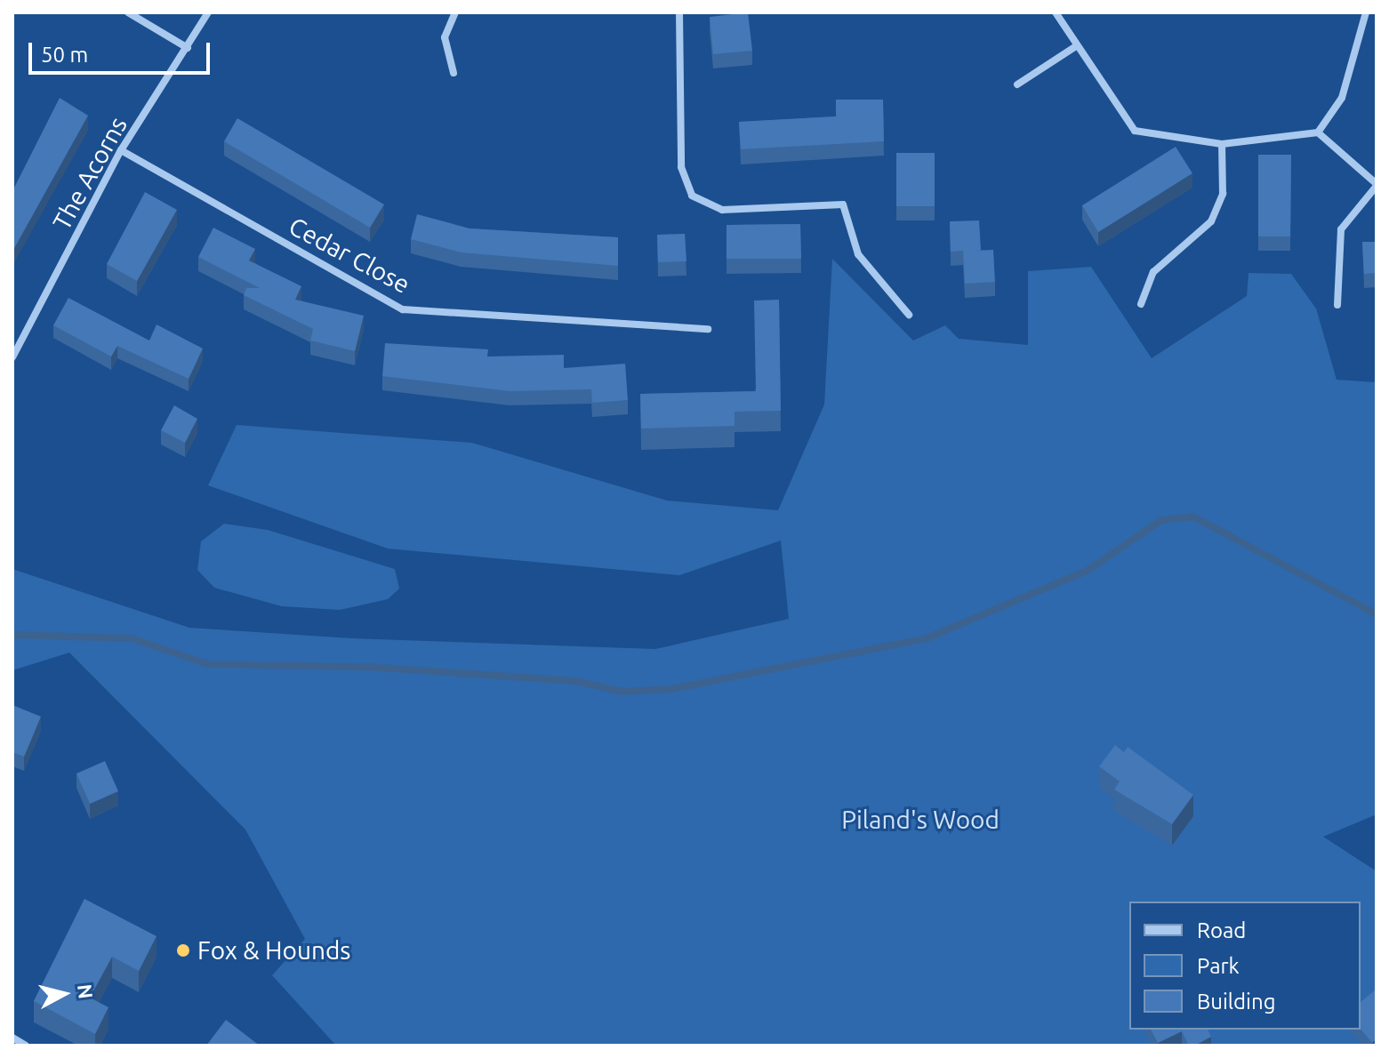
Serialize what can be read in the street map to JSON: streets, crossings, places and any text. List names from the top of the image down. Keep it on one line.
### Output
{"streets":{"street":["The Acorns","Cedar Close"]},"crossings":[["The Acorns","Cedar Close"]],"parks":["Piland's Wood"],"places":["Fox & Hounds"],"legend":["Road","Park","Building"],"scale_bar":"50 m","north":"right"}
